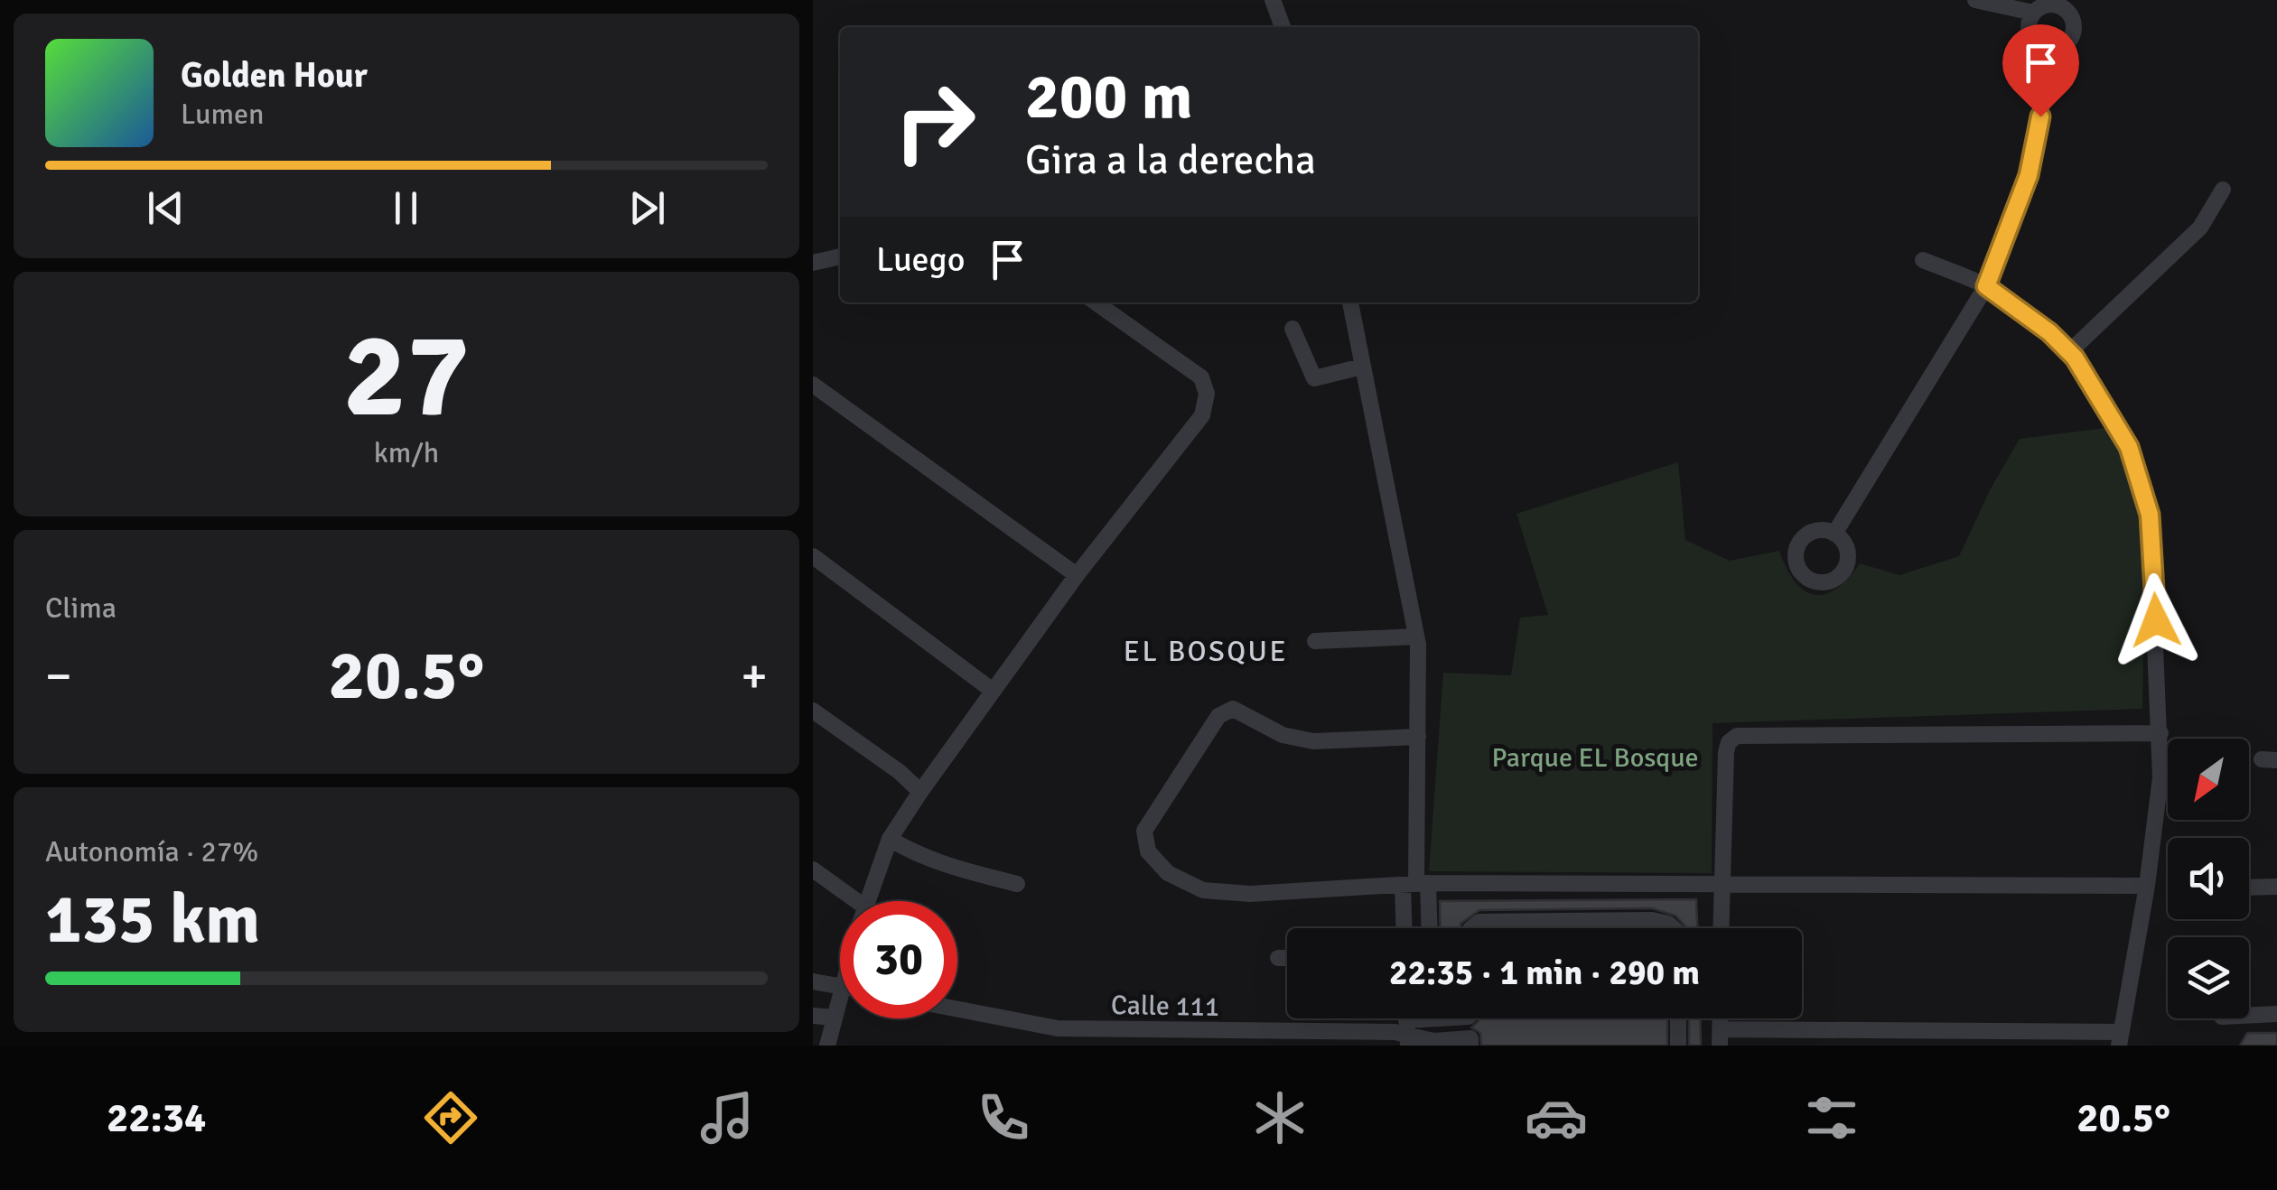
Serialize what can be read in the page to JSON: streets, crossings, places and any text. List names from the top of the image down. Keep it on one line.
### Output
{"streets":{"street":["Calle 111"]},"districts":["EL BOSQUE"],"parks":["Parque EL Bosque"],"north":"bottom left","page":{"turn":["200 m","Gira a la derecha"],"song":["Golden Hour","Lumen"],"then":"Luego","tile":[["27","km/h"],"Clima",["Autonomía · 27%","135 km"]],"heat":["−","20.5°","+"],"limit":"30","trip":"22:35 · 1 min · 290 m","tabs":["22:34","20.5°"]}}
